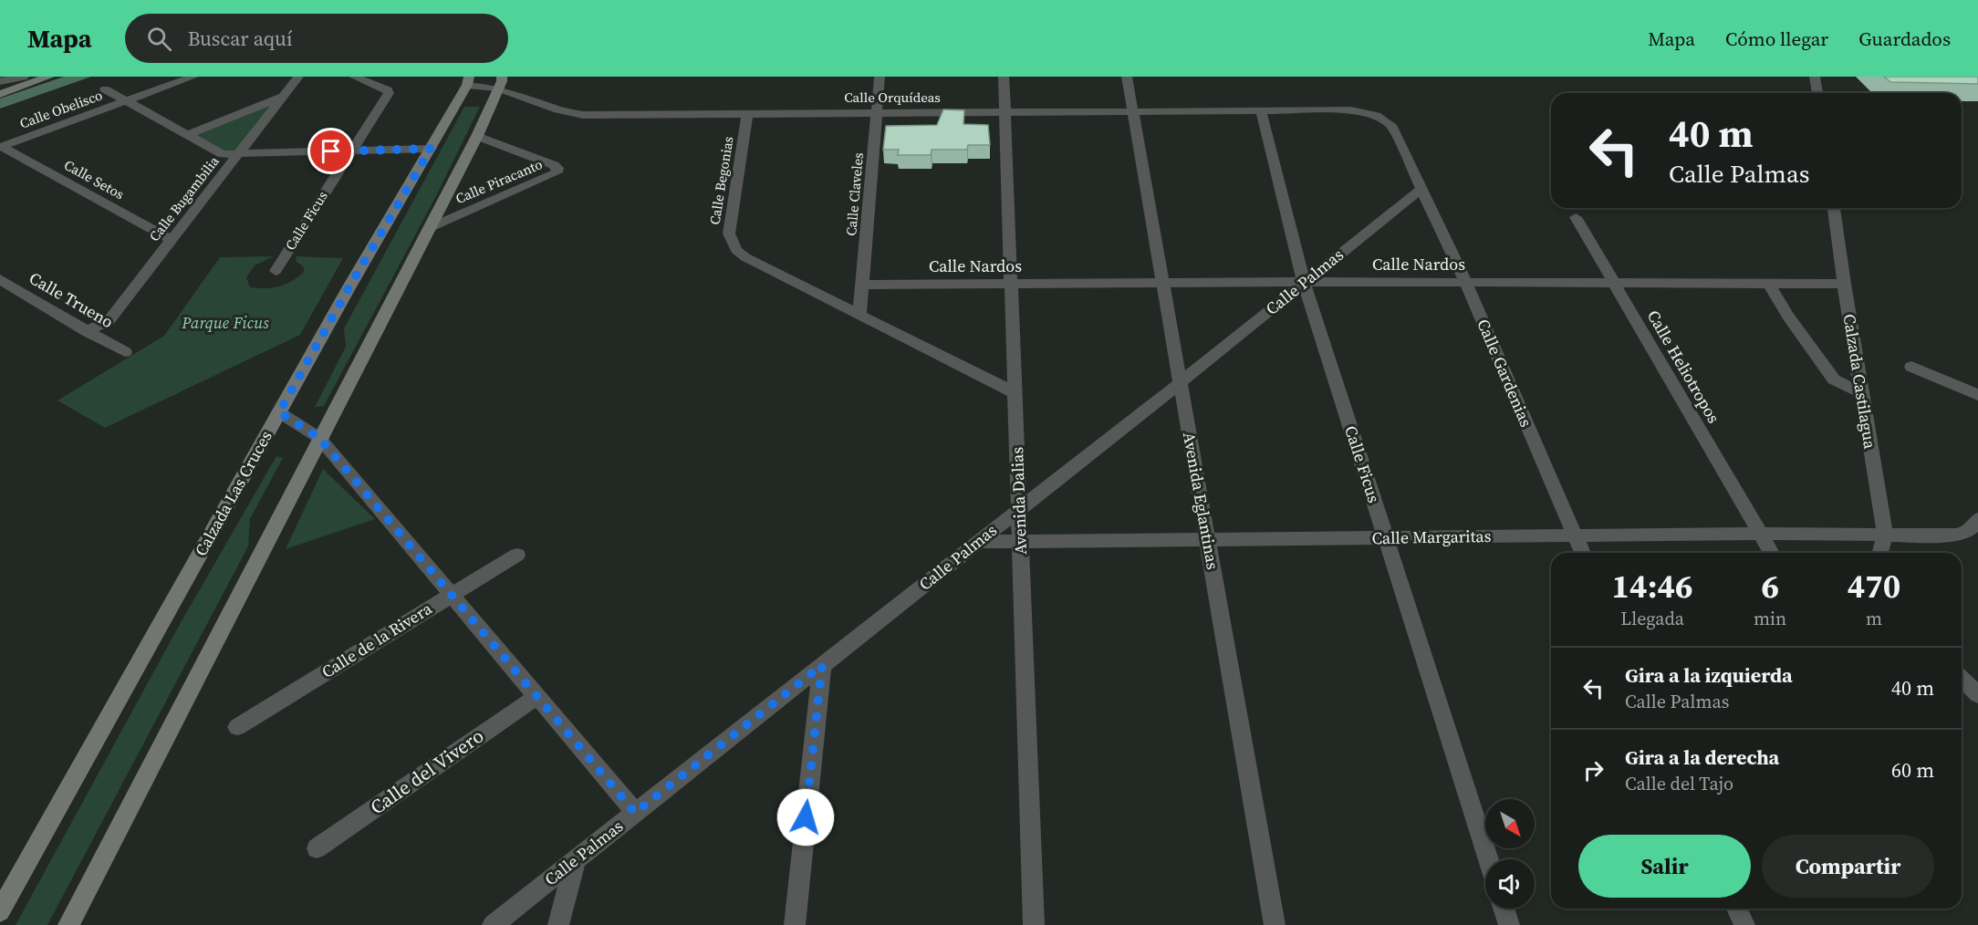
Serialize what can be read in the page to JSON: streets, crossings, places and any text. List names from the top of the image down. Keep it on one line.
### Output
{"streets":{"street":["Calle Orquídeas","Calle Obelisco","Calle Setos","Calle Begonias","Calle Piracanto","Calle Claveles","Calle Bugambilia","Calle Ficus","Calle Nardos","Calle Palmas","Calle Trueno","Calle Heliotropos","Calle Gardenias","Calzada Castilagua","Calzada Las Cruces","Avenida Dalias","Avenida Eglantinas","Calle Margaritas","Calle de la Rivera","Calle del Vivero"]},"crossings":[["Calle Orquídeas","Calle Begonias"],["Calle Orquídeas","Calle Claveles"],["Calle Orquídeas","Calle Ficus"],["Calle Orquídeas","Calle Gardenias"],["Calle Orquídeas","Calzada Las Cruces"],["Calle Orquídeas","Avenida Dalias"],["Calle Orquídeas","Avenida Eglantinas"],["Calle Obelisco","Calle Setos"],["Calle Setos","Calle Bugambilia"],["Calle Begonias","Calle Claveles"],["Calle Claveles","Calle Nardos"],["Calle Bugambilia","Calle Trueno"],["Calle Ficus","Calle Nardos"],["Calle Ficus","Calle Palmas"],["Calle Ficus","Calle Margaritas"],["Calle Nardos","Calle Palmas"],["Calle Nardos","Calle Heliotropos"],["Calle Nardos","Calle Gardenias"],["Calle Nardos","Calzada Castilagua"],["Calle Nardos","Avenida Dalias"],["Calle Nardos","Avenida Eglantinas"],["Calle Palmas","Calle Gardenias"],["Calle Palmas","Avenida Dalias"],["Calle Palmas","Avenida Eglantinas"],["Calle Palmas","Calle Margaritas"],["Calle Heliotropos","Calle Margaritas"],["Calle Gardenias","Calle Margaritas"],["Calzada Castilagua","Calle Margaritas"],["Avenida Dalias","Calle Margaritas"],["Avenida Eglantinas","Calle Margaritas"]],"parks":["Parque Ficus"],"north":"bottom right","page":{"header":"Mapa","search":"Buscar aquí","nav":["Mapa","Cómo llegar","Guardados"],"turn":["40 m","Calle Palmas"],"eta":["14:46","Llegada","6","min","470","m"],"list":[{"name":"Gira a la izquierda","note":"Calle Palmas","value":"40 m"},{"name":"Gira a la derecha","note":"Calle del Tajo","value":"60 m"}],"buttons":["Salir","Compartir"]}}
